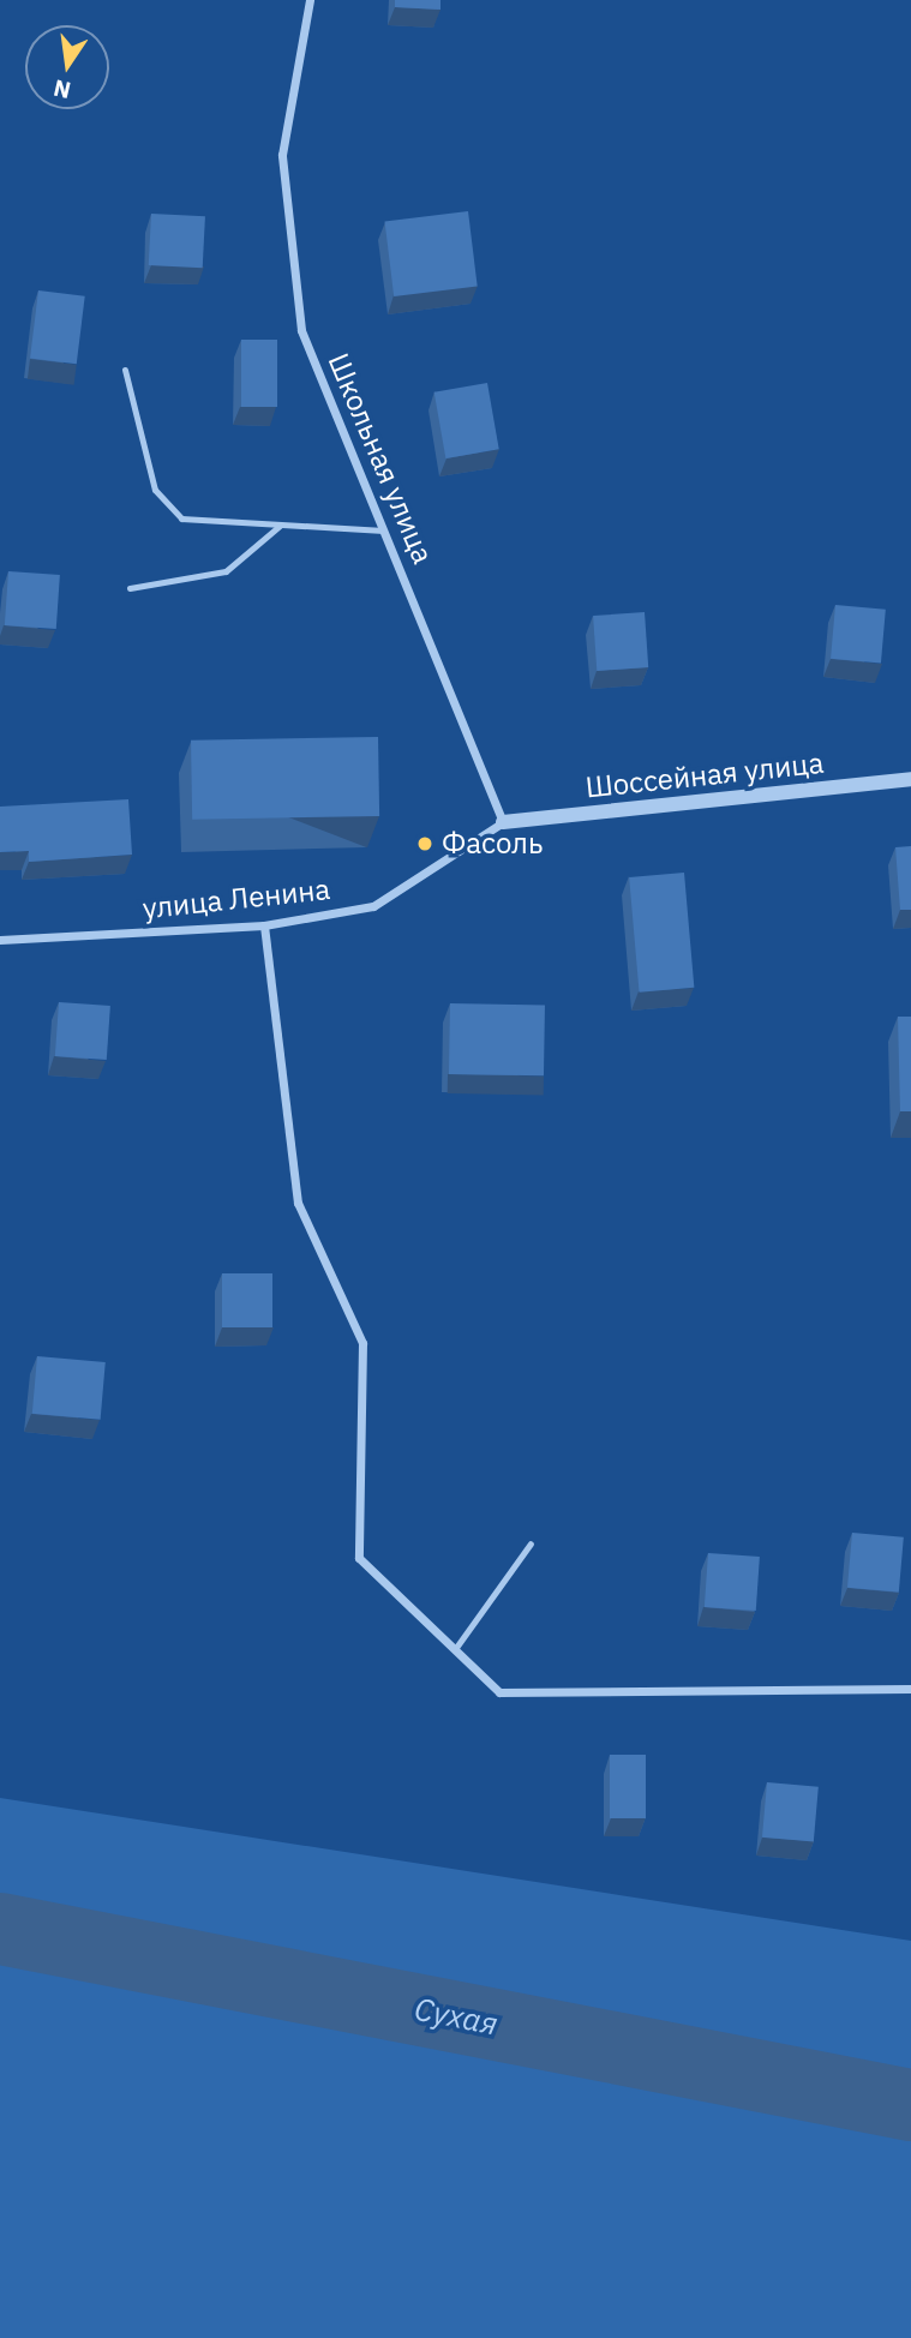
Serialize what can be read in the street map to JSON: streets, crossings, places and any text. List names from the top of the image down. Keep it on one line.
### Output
{"streets":{"street":["Школьная улица","Шоссейная улица","улица Ленина"]},"crossings":[["Школьная улица","Шоссейная улица"],["Школьная улица","улица Ленина"],["Шоссейная улица","улица Ленина"]],"water":["Сухая"],"places":["Фасоль"],"north":"bottom"}
